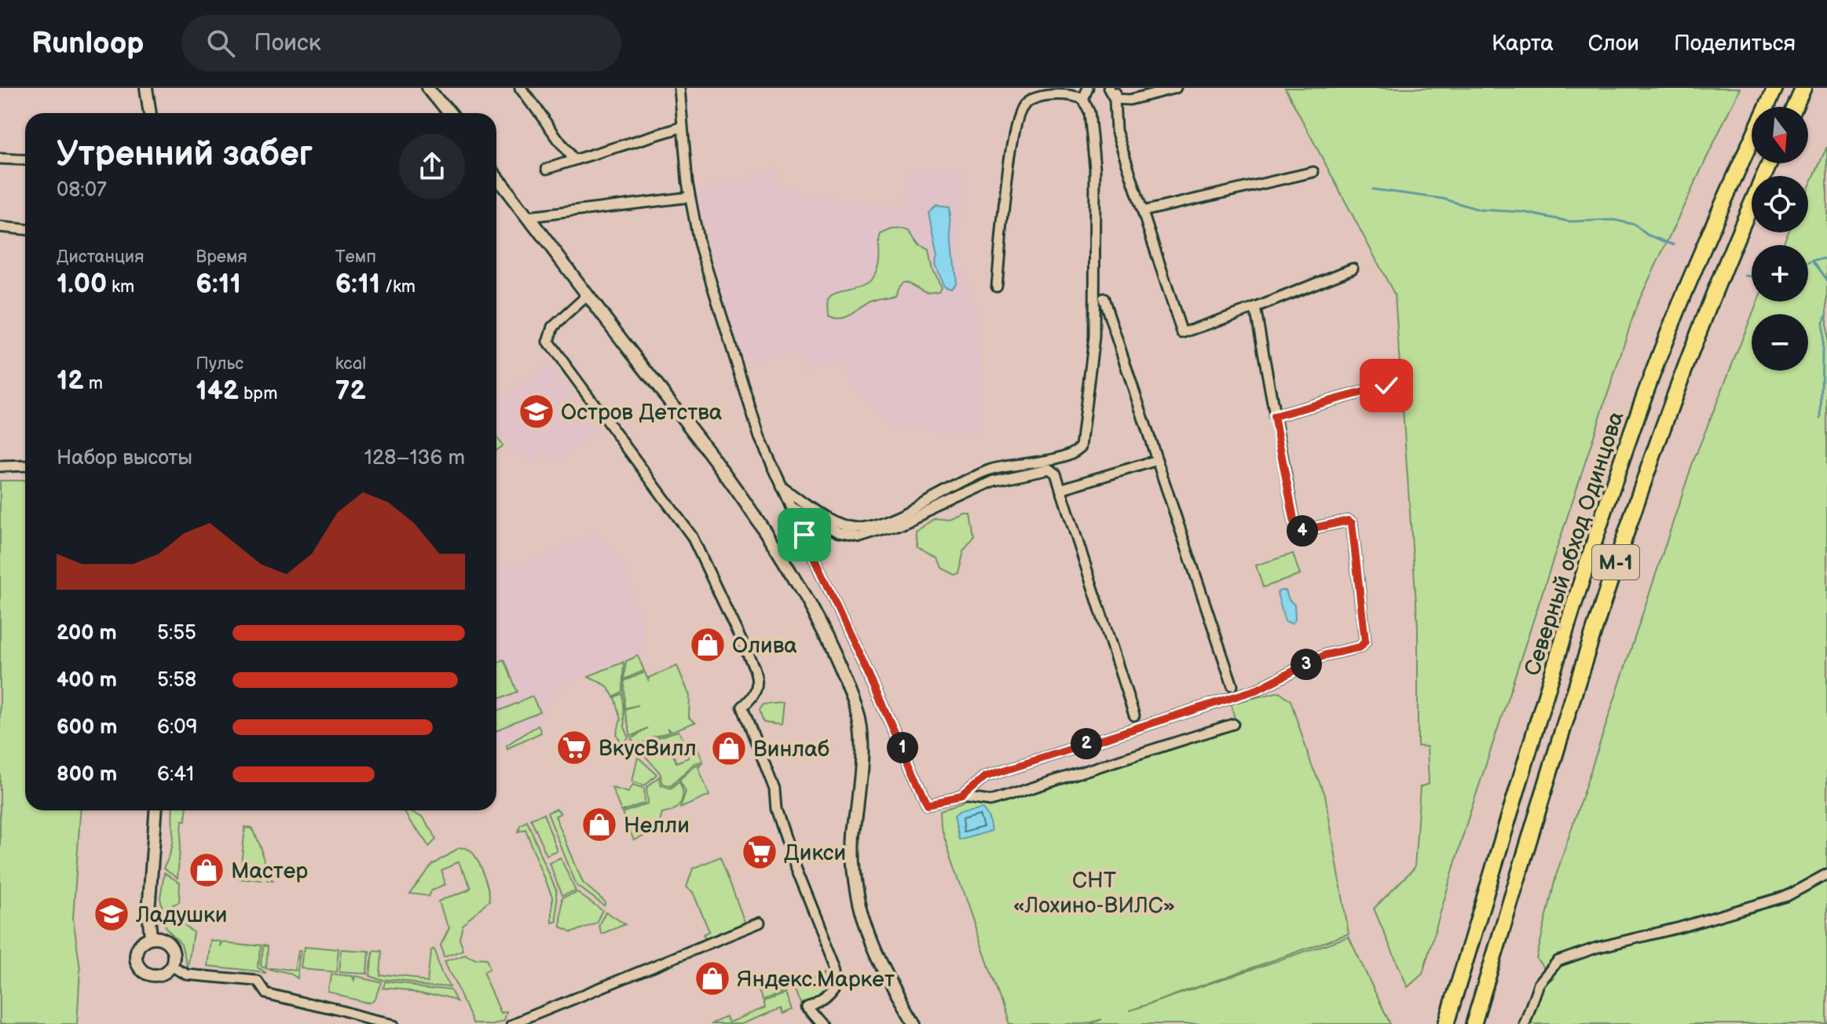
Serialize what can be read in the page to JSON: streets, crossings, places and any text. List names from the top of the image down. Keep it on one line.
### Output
{"streets":{"highway":["Северный обход Одинцова","М-1"]},"parks":["СНТ «Лохино-ВИЛС»"],"places":{"school or university":["Остров Детства","Ладушки"],"shop":["Олива","Винлаб","Нелли","Мастер","Яндекс.Маркет"],"supermarket":["ВкусВилл","Дикси"]},"north":"bottom","page":{"header":"Runloop","search":"Поиск","nav":["Карта","Слои","Поделиться"],"map_buttons":["+","−"],"heading":["Утренний забег","08:07"],"stats":[["Дистанция","1.00 km"],["Время","6:11"],["Темп","6:11 /km"],["12 m"],["Пульс","142 bpm"],["kcal","72"]],"chart":["Набор высоты","128–136 m"],"pins":["4","3","2","1"],"list":[{"name":"200 m","note":"5:55"},{"name":"400 m","note":"5:58"},{"name":"600 m","note":"6:09"},{"name":"800 m","note":"6:41"}]}}
